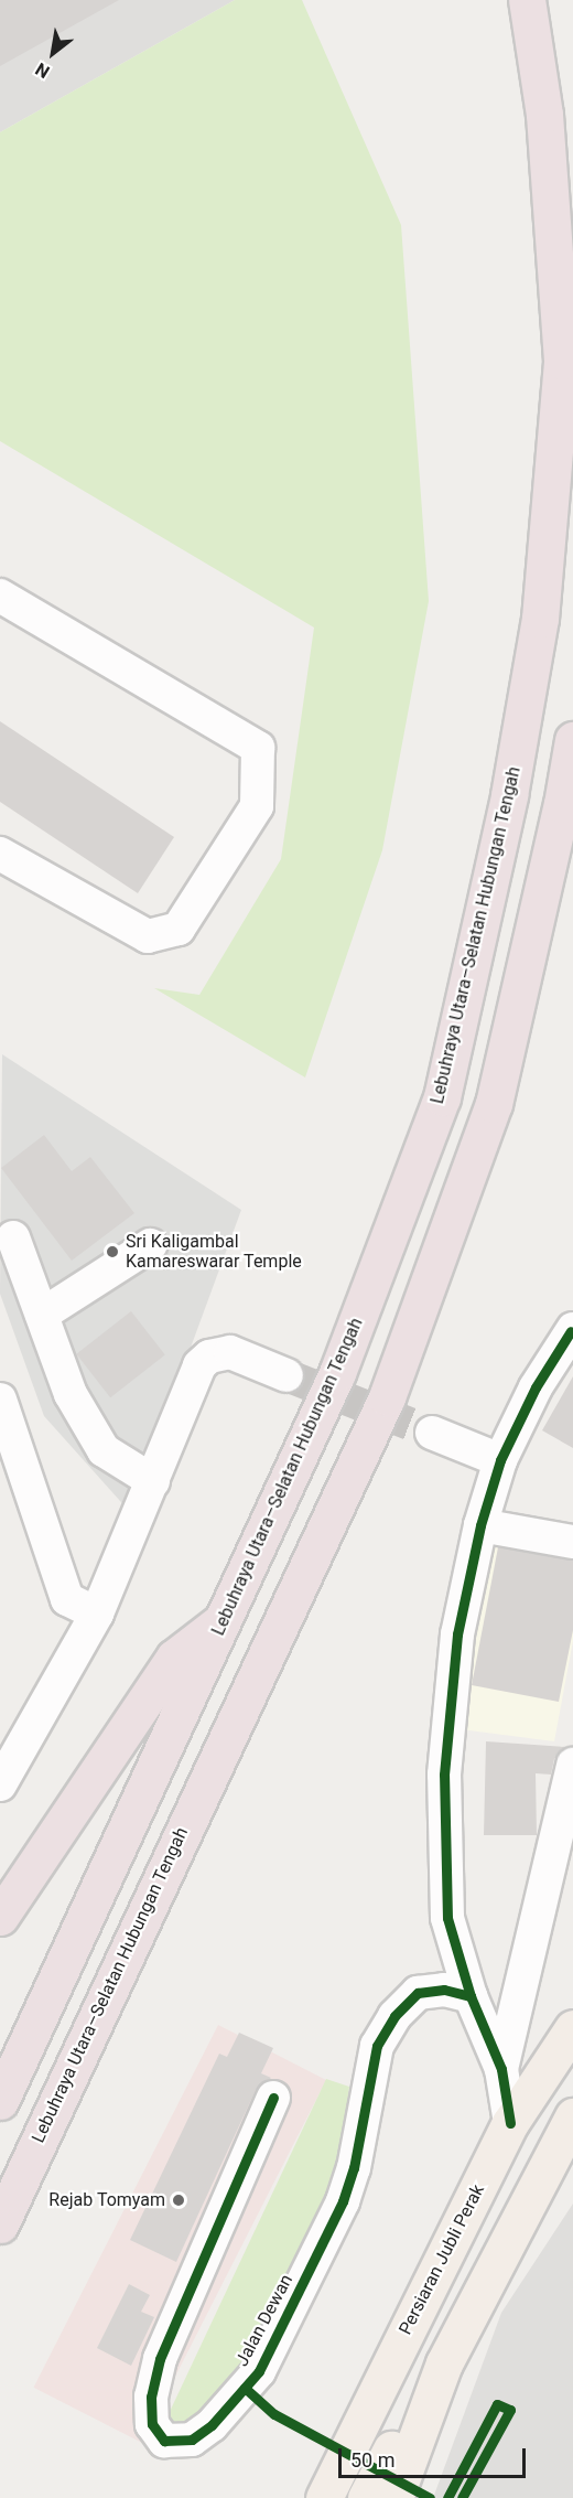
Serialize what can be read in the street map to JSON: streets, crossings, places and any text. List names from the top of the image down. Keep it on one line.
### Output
{"streets":{"highway":["Lebuhraya Utara–Selatan Hubungan Tengah"],"main road":["Persiaran Jubli Perak"],"street":["Jalan Dewan"]},"places":["Sri Kaligambal Kamareswarar Temple","Rejab Tomyam"],"scale_bar":"50 m","north":"bottom left"}
